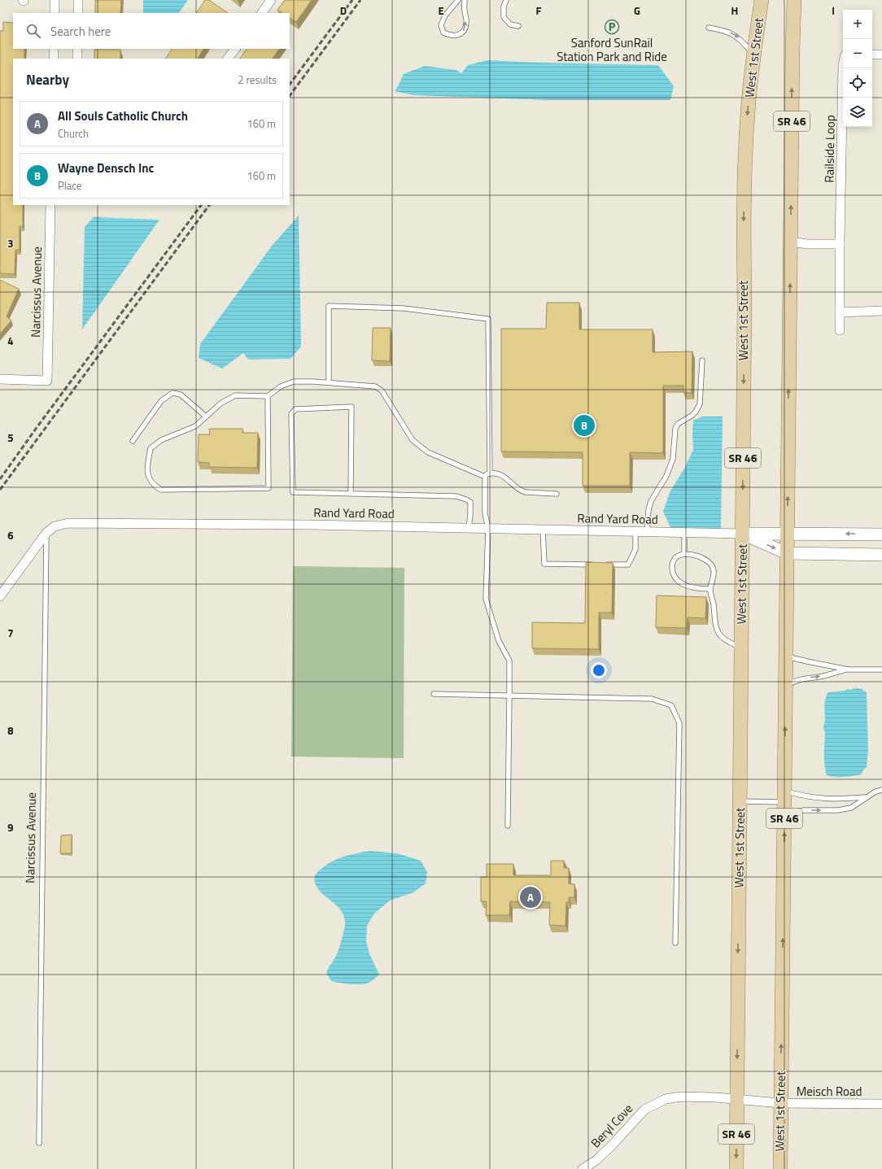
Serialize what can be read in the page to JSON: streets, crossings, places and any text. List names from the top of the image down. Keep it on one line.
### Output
{"streets":{"main road":["West 1st Street","SR 46"],"street":["Railside Loop","Narcissus Avenue","Rand Yard Road","Meisch Road","Beryl Cove"]},"crossings":[["West 1st Street","Rand Yard Road"],["West 1st Street","Meisch Road"],["West 1st Street","Beryl Cove"],["Narcissus Avenue","Rand Yard Road"],["Meisch Road","Beryl Cove"]],"places":{"parking":["Sanford SunRail Station Park and Ride"]},"page":{"map_buttons":["+","−"],"search":"Search here","heading":["Nearby","2 results"],"list":[{"mark":"A","name":"All Souls Catholic Church","note":"Church","value":"160 m"},{"mark":"B","name":"Wayne Densch Inc","note":"Place","value":"160 m"}],"pins":["B","A"]},"grid":{"columns":["D","E","F","G","H","I"],"rows":["3","4","5","6","7","8","9"]}}
